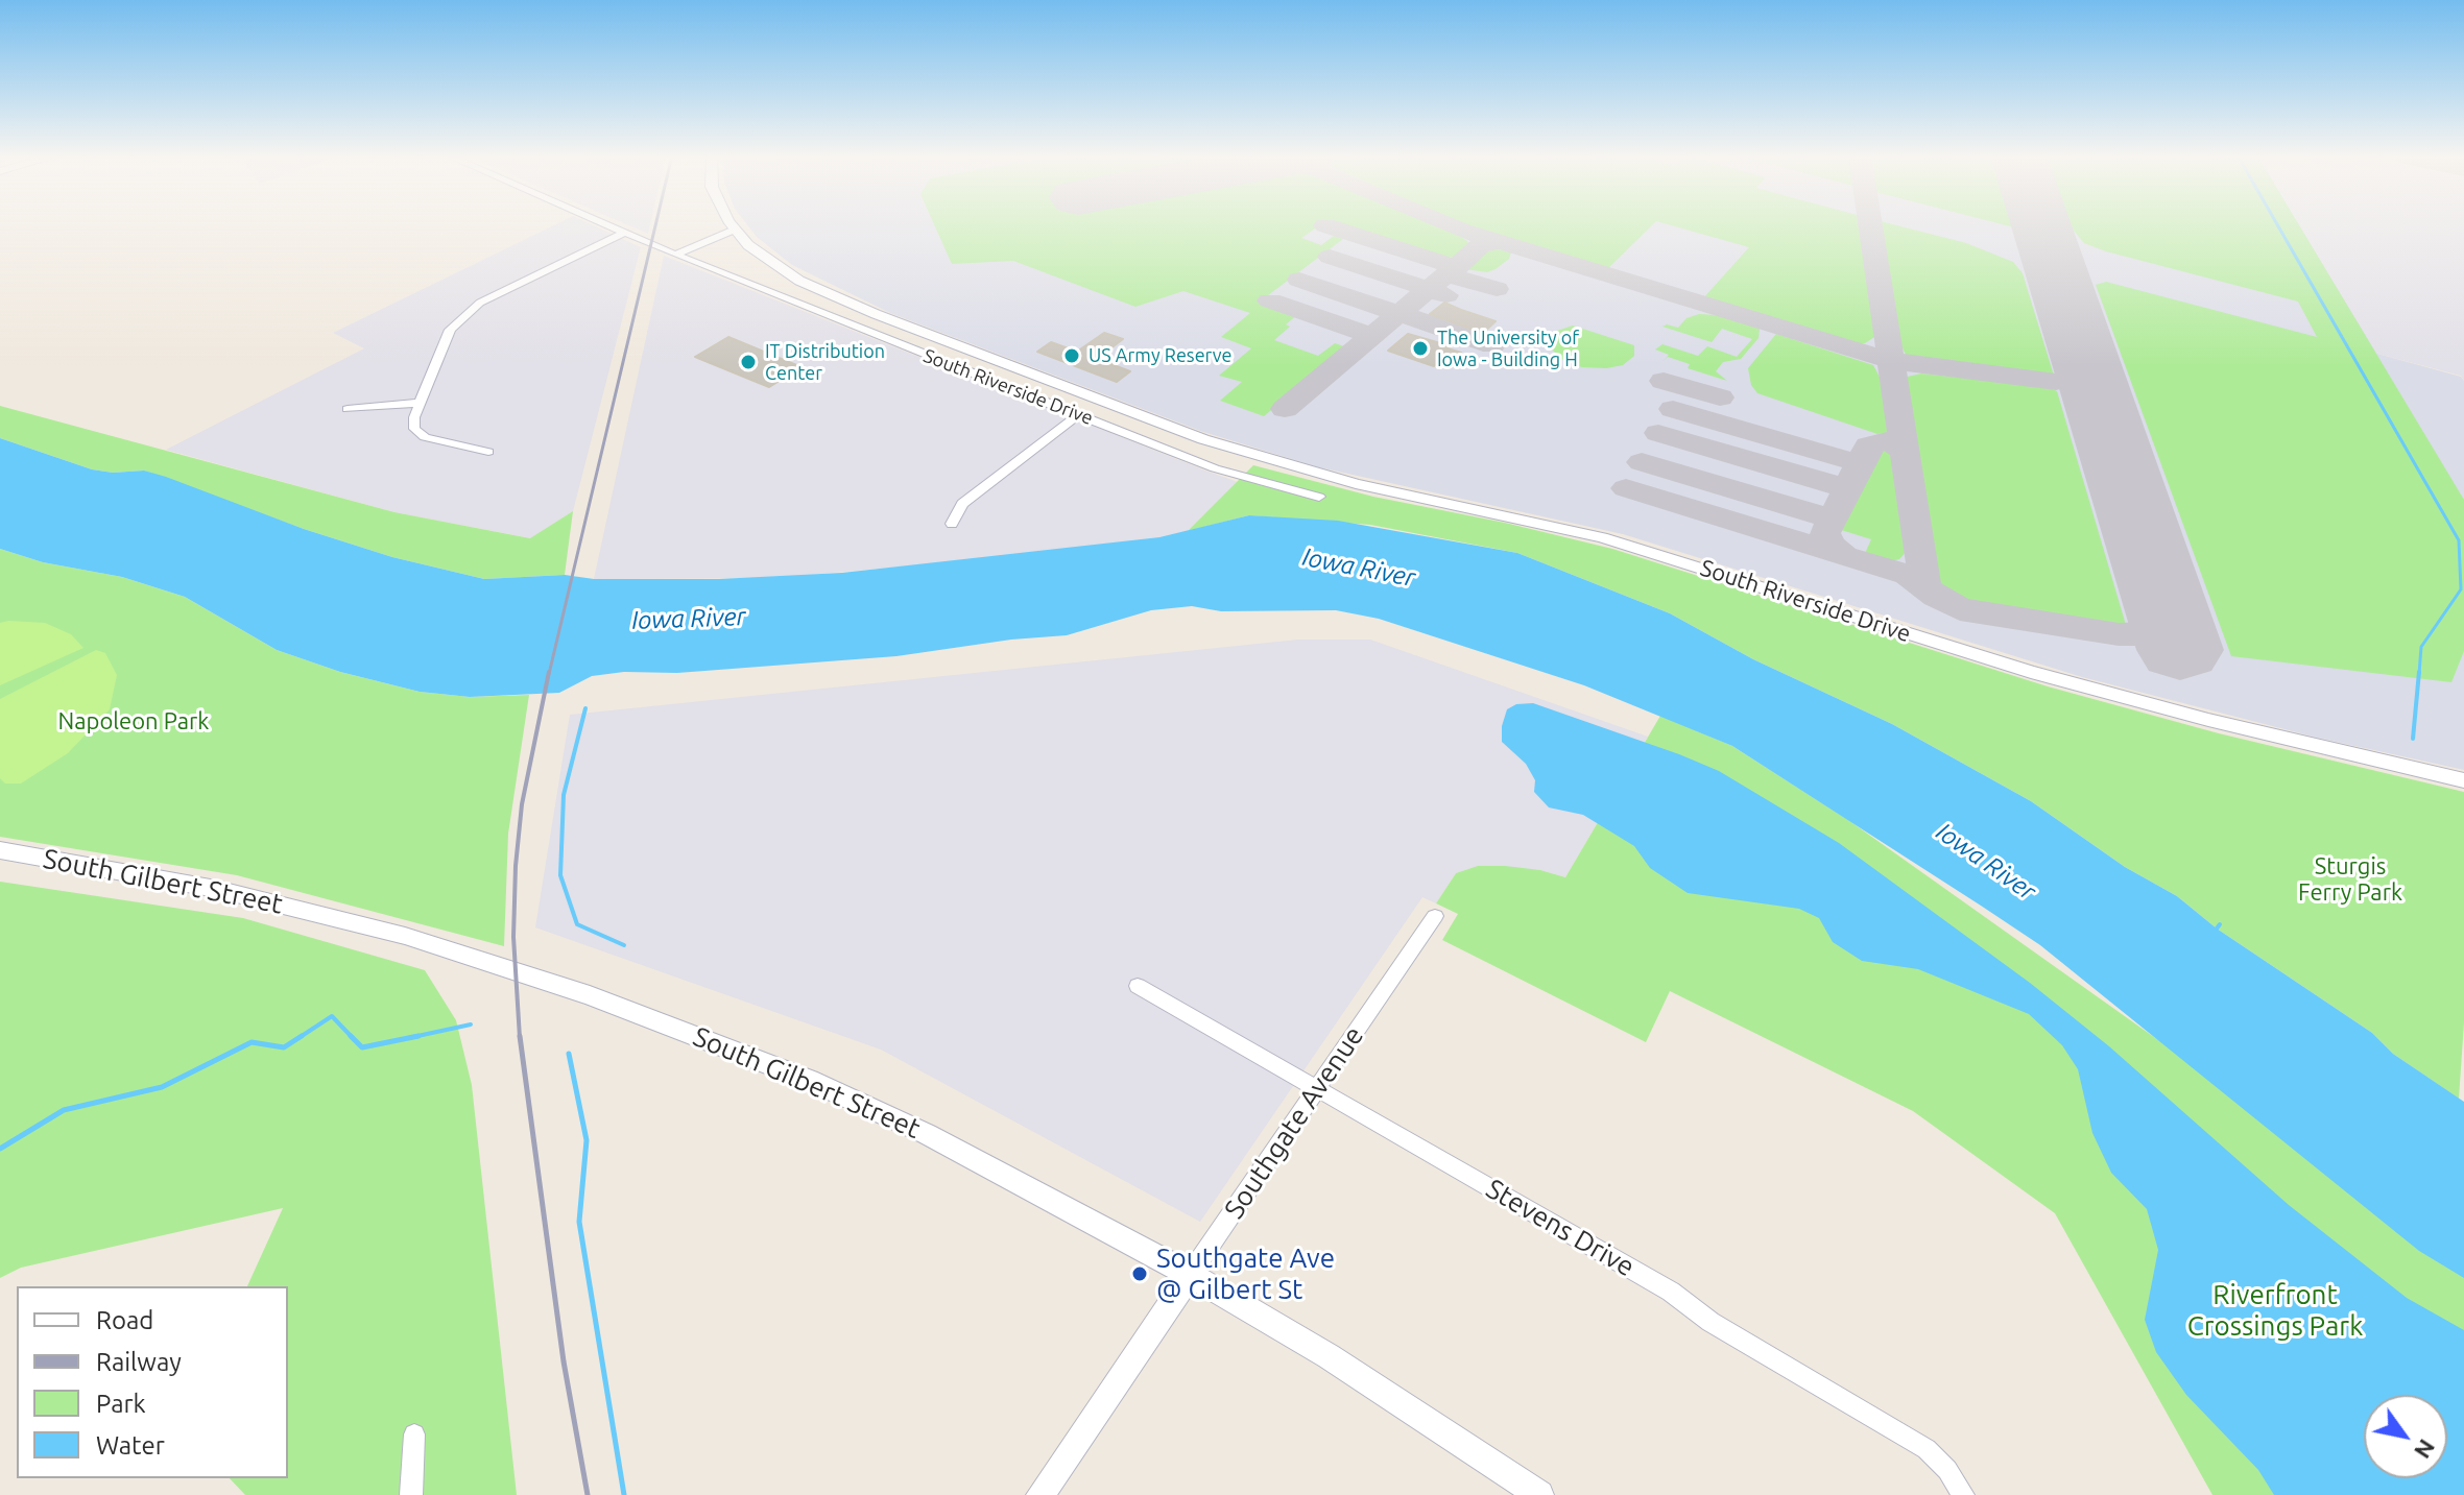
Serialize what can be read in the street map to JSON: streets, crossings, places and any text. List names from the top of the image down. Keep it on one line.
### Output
{"streets":{"main road":["South Riverside Drive","South Gilbert Street","Southgate Avenue"],"street":["Stevens Drive"]},"crossings":[["South Gilbert Street","Southgate Avenue"],["Southgate Avenue","Stevens Drive"]],"water":["Iowa River"],"parks":["Napoleon Park","Sturgis Ferry Park","Riverfront Crossings Park"],"places":["The University of Iowa - Building H","US Army Reserve","IT Distribution Center","Southgate Ave @ Gilbert St"],"legend":["Road","Railway","Park","Water"],"north":"bottom right"}
